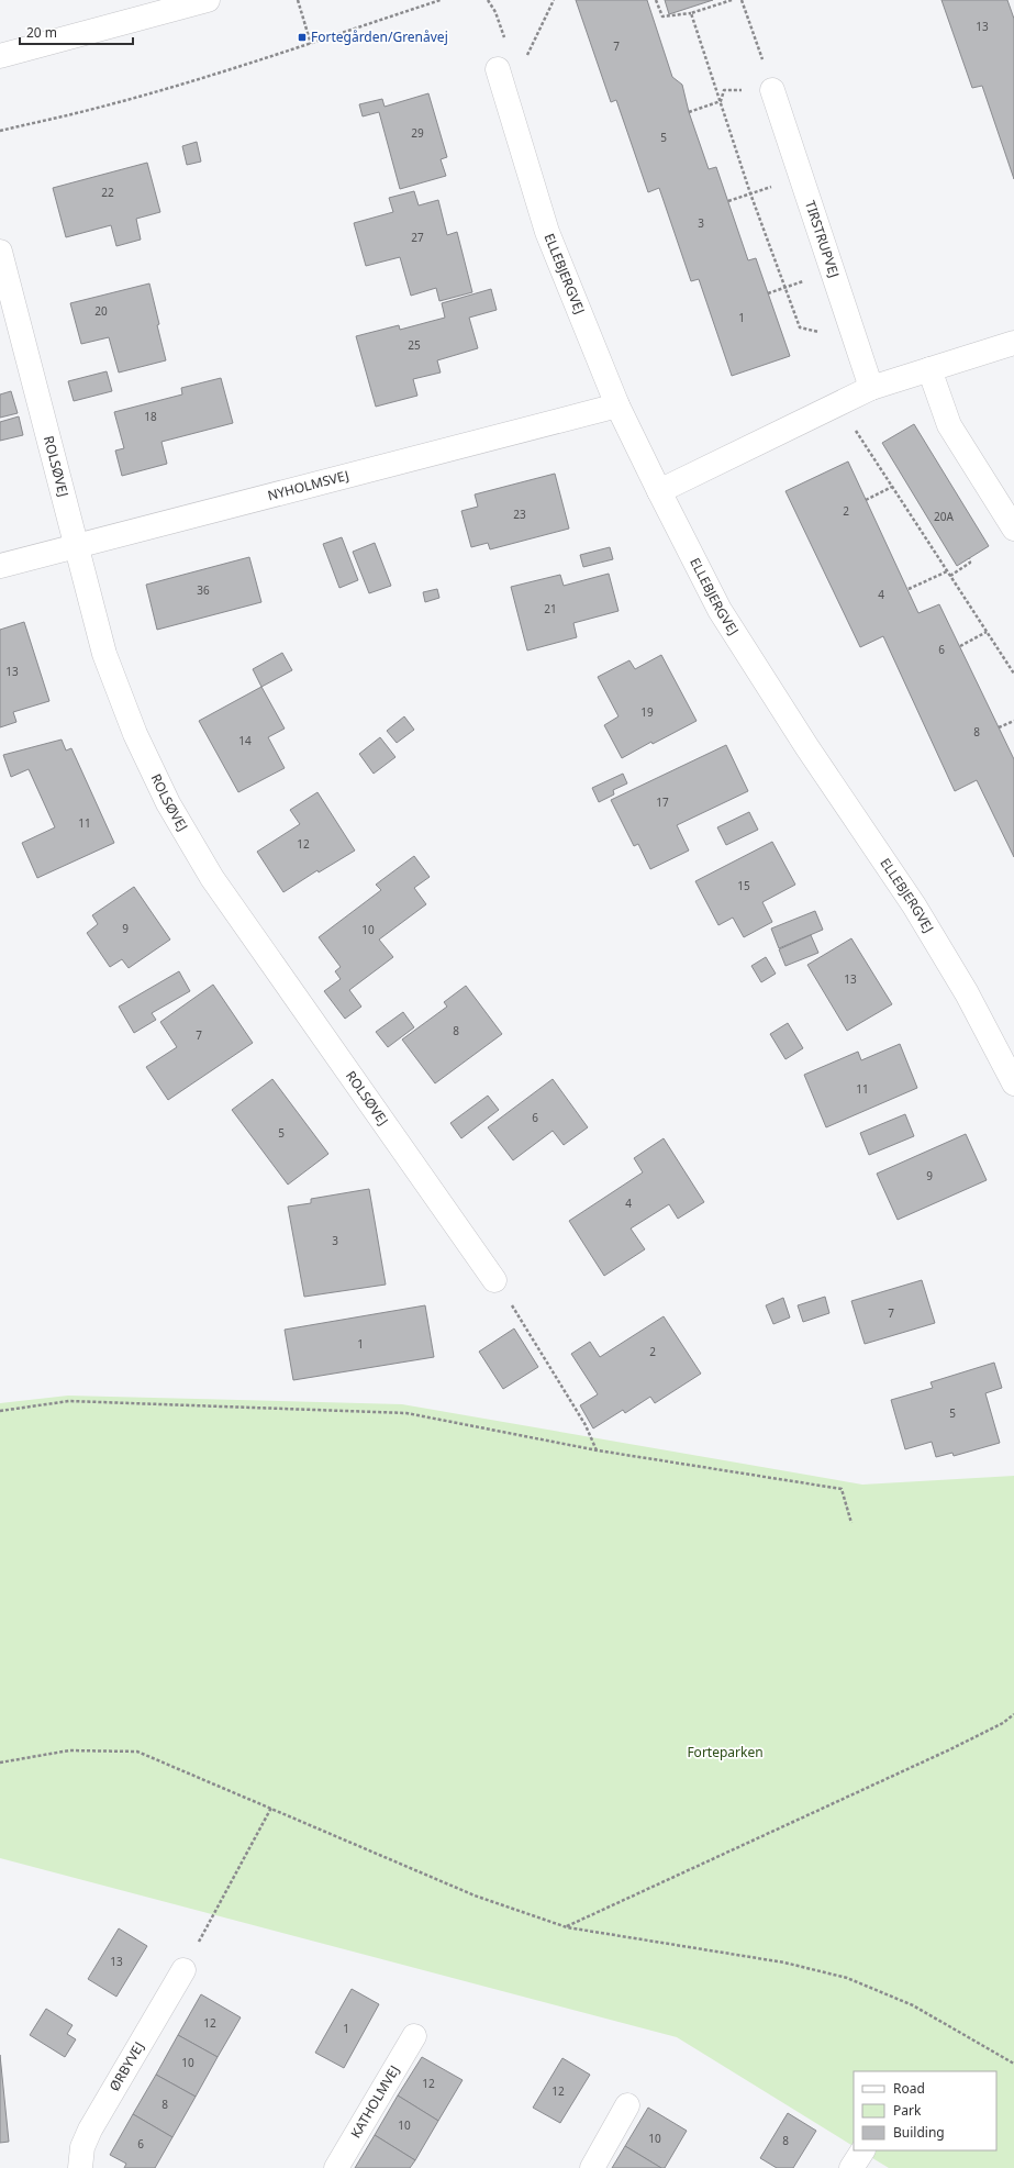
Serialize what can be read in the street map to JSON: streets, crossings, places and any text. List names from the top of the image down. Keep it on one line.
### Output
{"streets":{"street":["TIRSTRUPVEJ","ELLEBJERGVEJ","ROLSØVEJ","NYHOLMSVEJ","ØRBYVEJ","KATHOLMVEJ"]},"crossings":[["ELLEBJERGVEJ","NYHOLMSVEJ"],["ROLSØVEJ","NYHOLMSVEJ"]],"parks":["Forteparken"],"places":{"transit":["Fortegården/Grenåvej"]},"house_numbers":["13","7","29","5","22","3","27","20","1","25","18","2","23","20A","36","4","21","6","13","19","8","14","17","11","12","15","9","10","13","8","7","11","6","5","9","4","3","7","1","2","5","13","12","1","10","12","12","8","10","10","8","6"],"legend":["Road","Park","Building"],"scale_bar":"20 m"}
